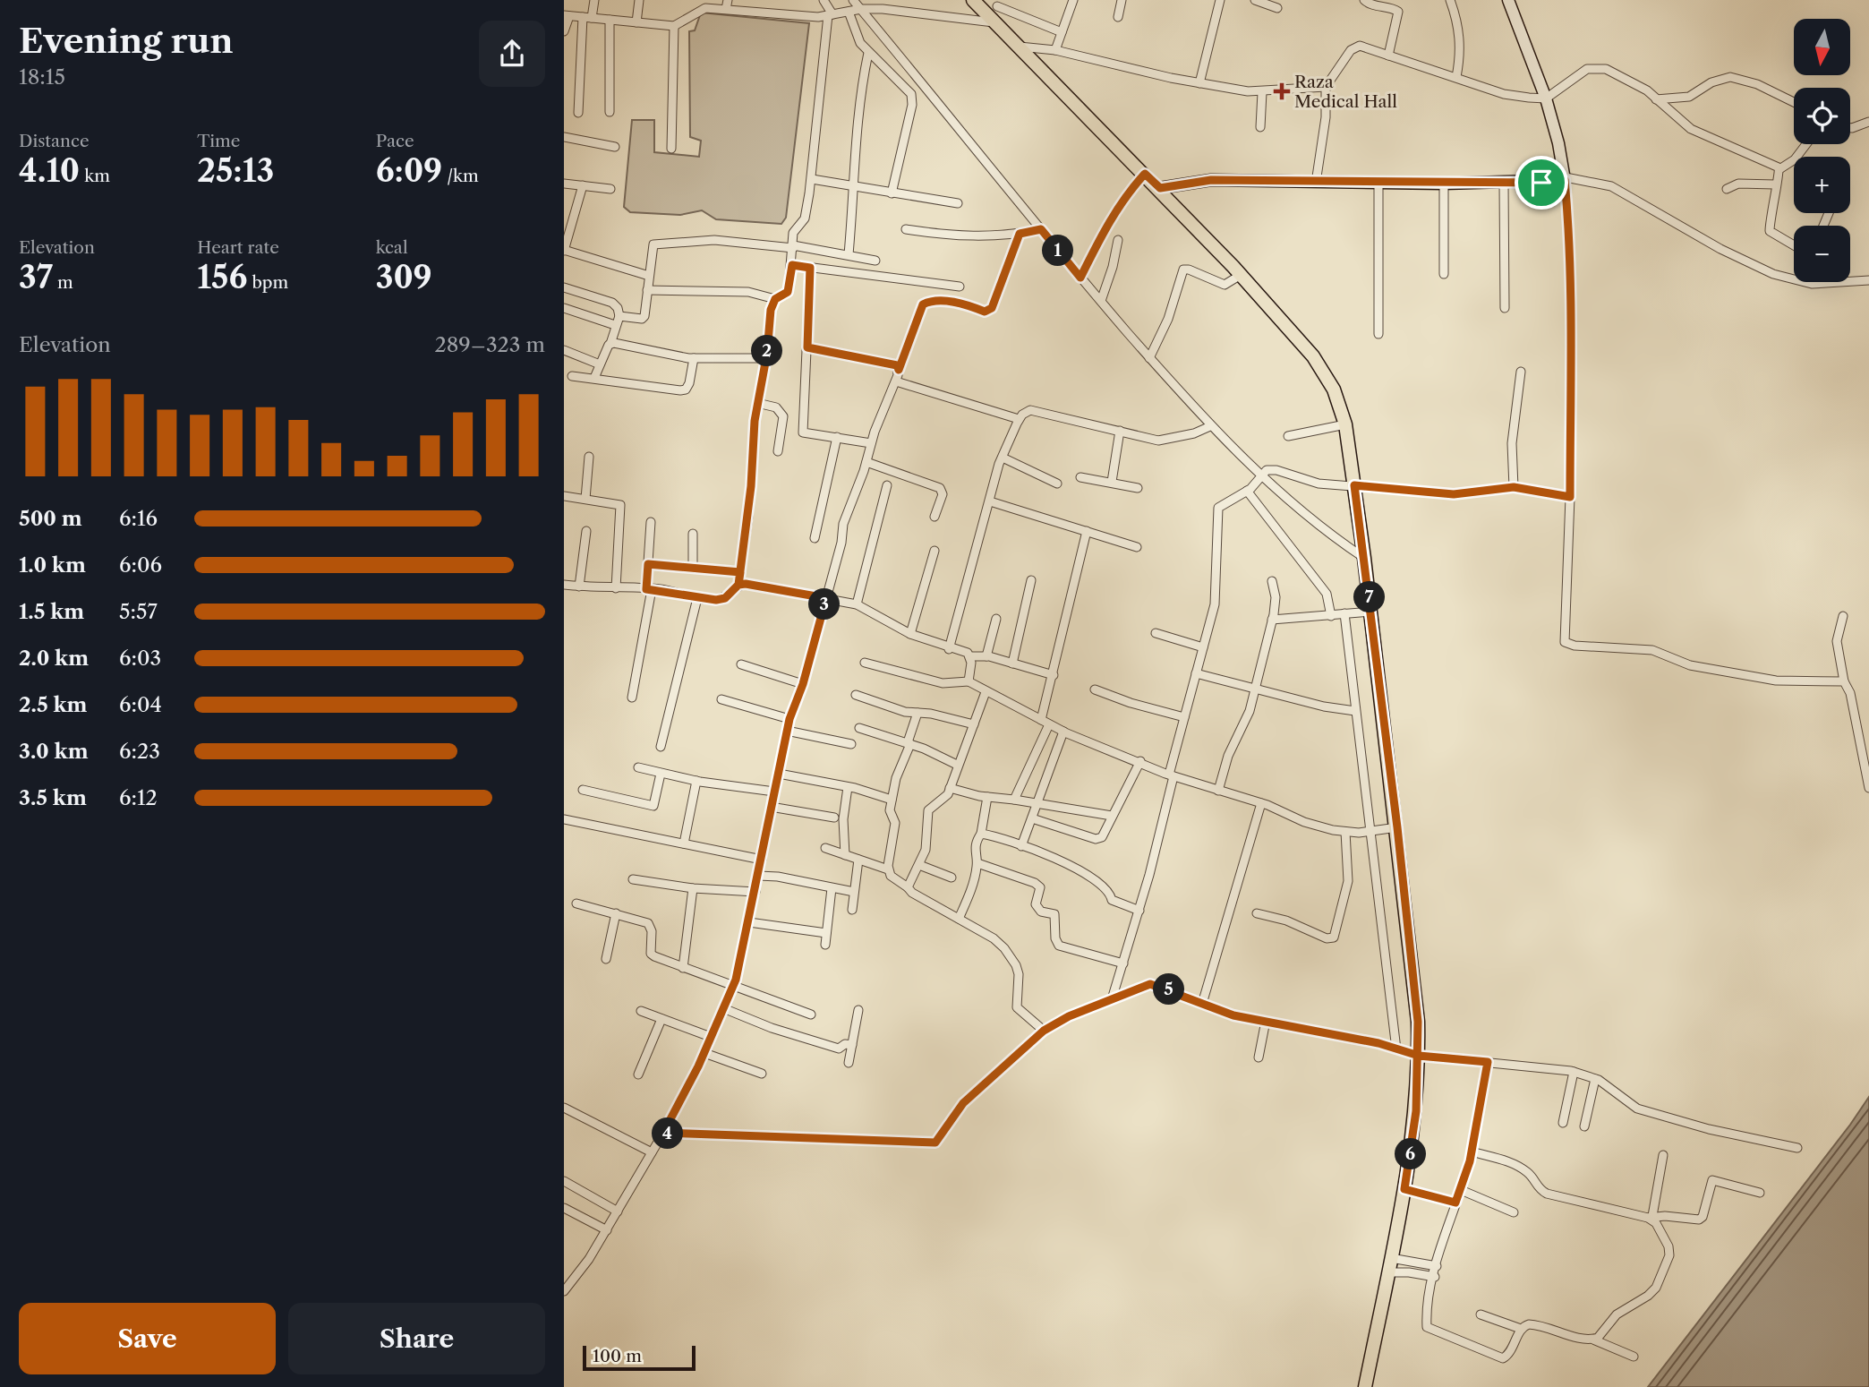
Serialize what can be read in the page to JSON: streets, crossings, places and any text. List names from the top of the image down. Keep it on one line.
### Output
{"places":{"health":["Raza Medical Hall"]},"scale_bar":"100 m","north":"bottom","page":{"heading":["Evening run","18:15"],"map_buttons":["+","−"],"stats":[["Distance","4.10 km"],["Time","25:13"],["Pace","6:09 /km"],["Elevation","37 m"],["Heart rate","156 bpm"],["kcal","309"]],"pins":["1","2","7","3","5","4","6"],"chart":["Elevation","289–323 m"],"list":[{"name":"500 m","note":"6:16"},{"name":"1.0 km","note":"6:06"},{"name":"1.5 km","note":"5:57"},{"name":"2.0 km","note":"6:03"},{"name":"2.5 km","note":"6:04"},{"name":"3.0 km","note":"6:23"},{"name":"3.5 km","note":"6:12"}],"buttons":["Save","Share"],"scale":"100 m"}}
